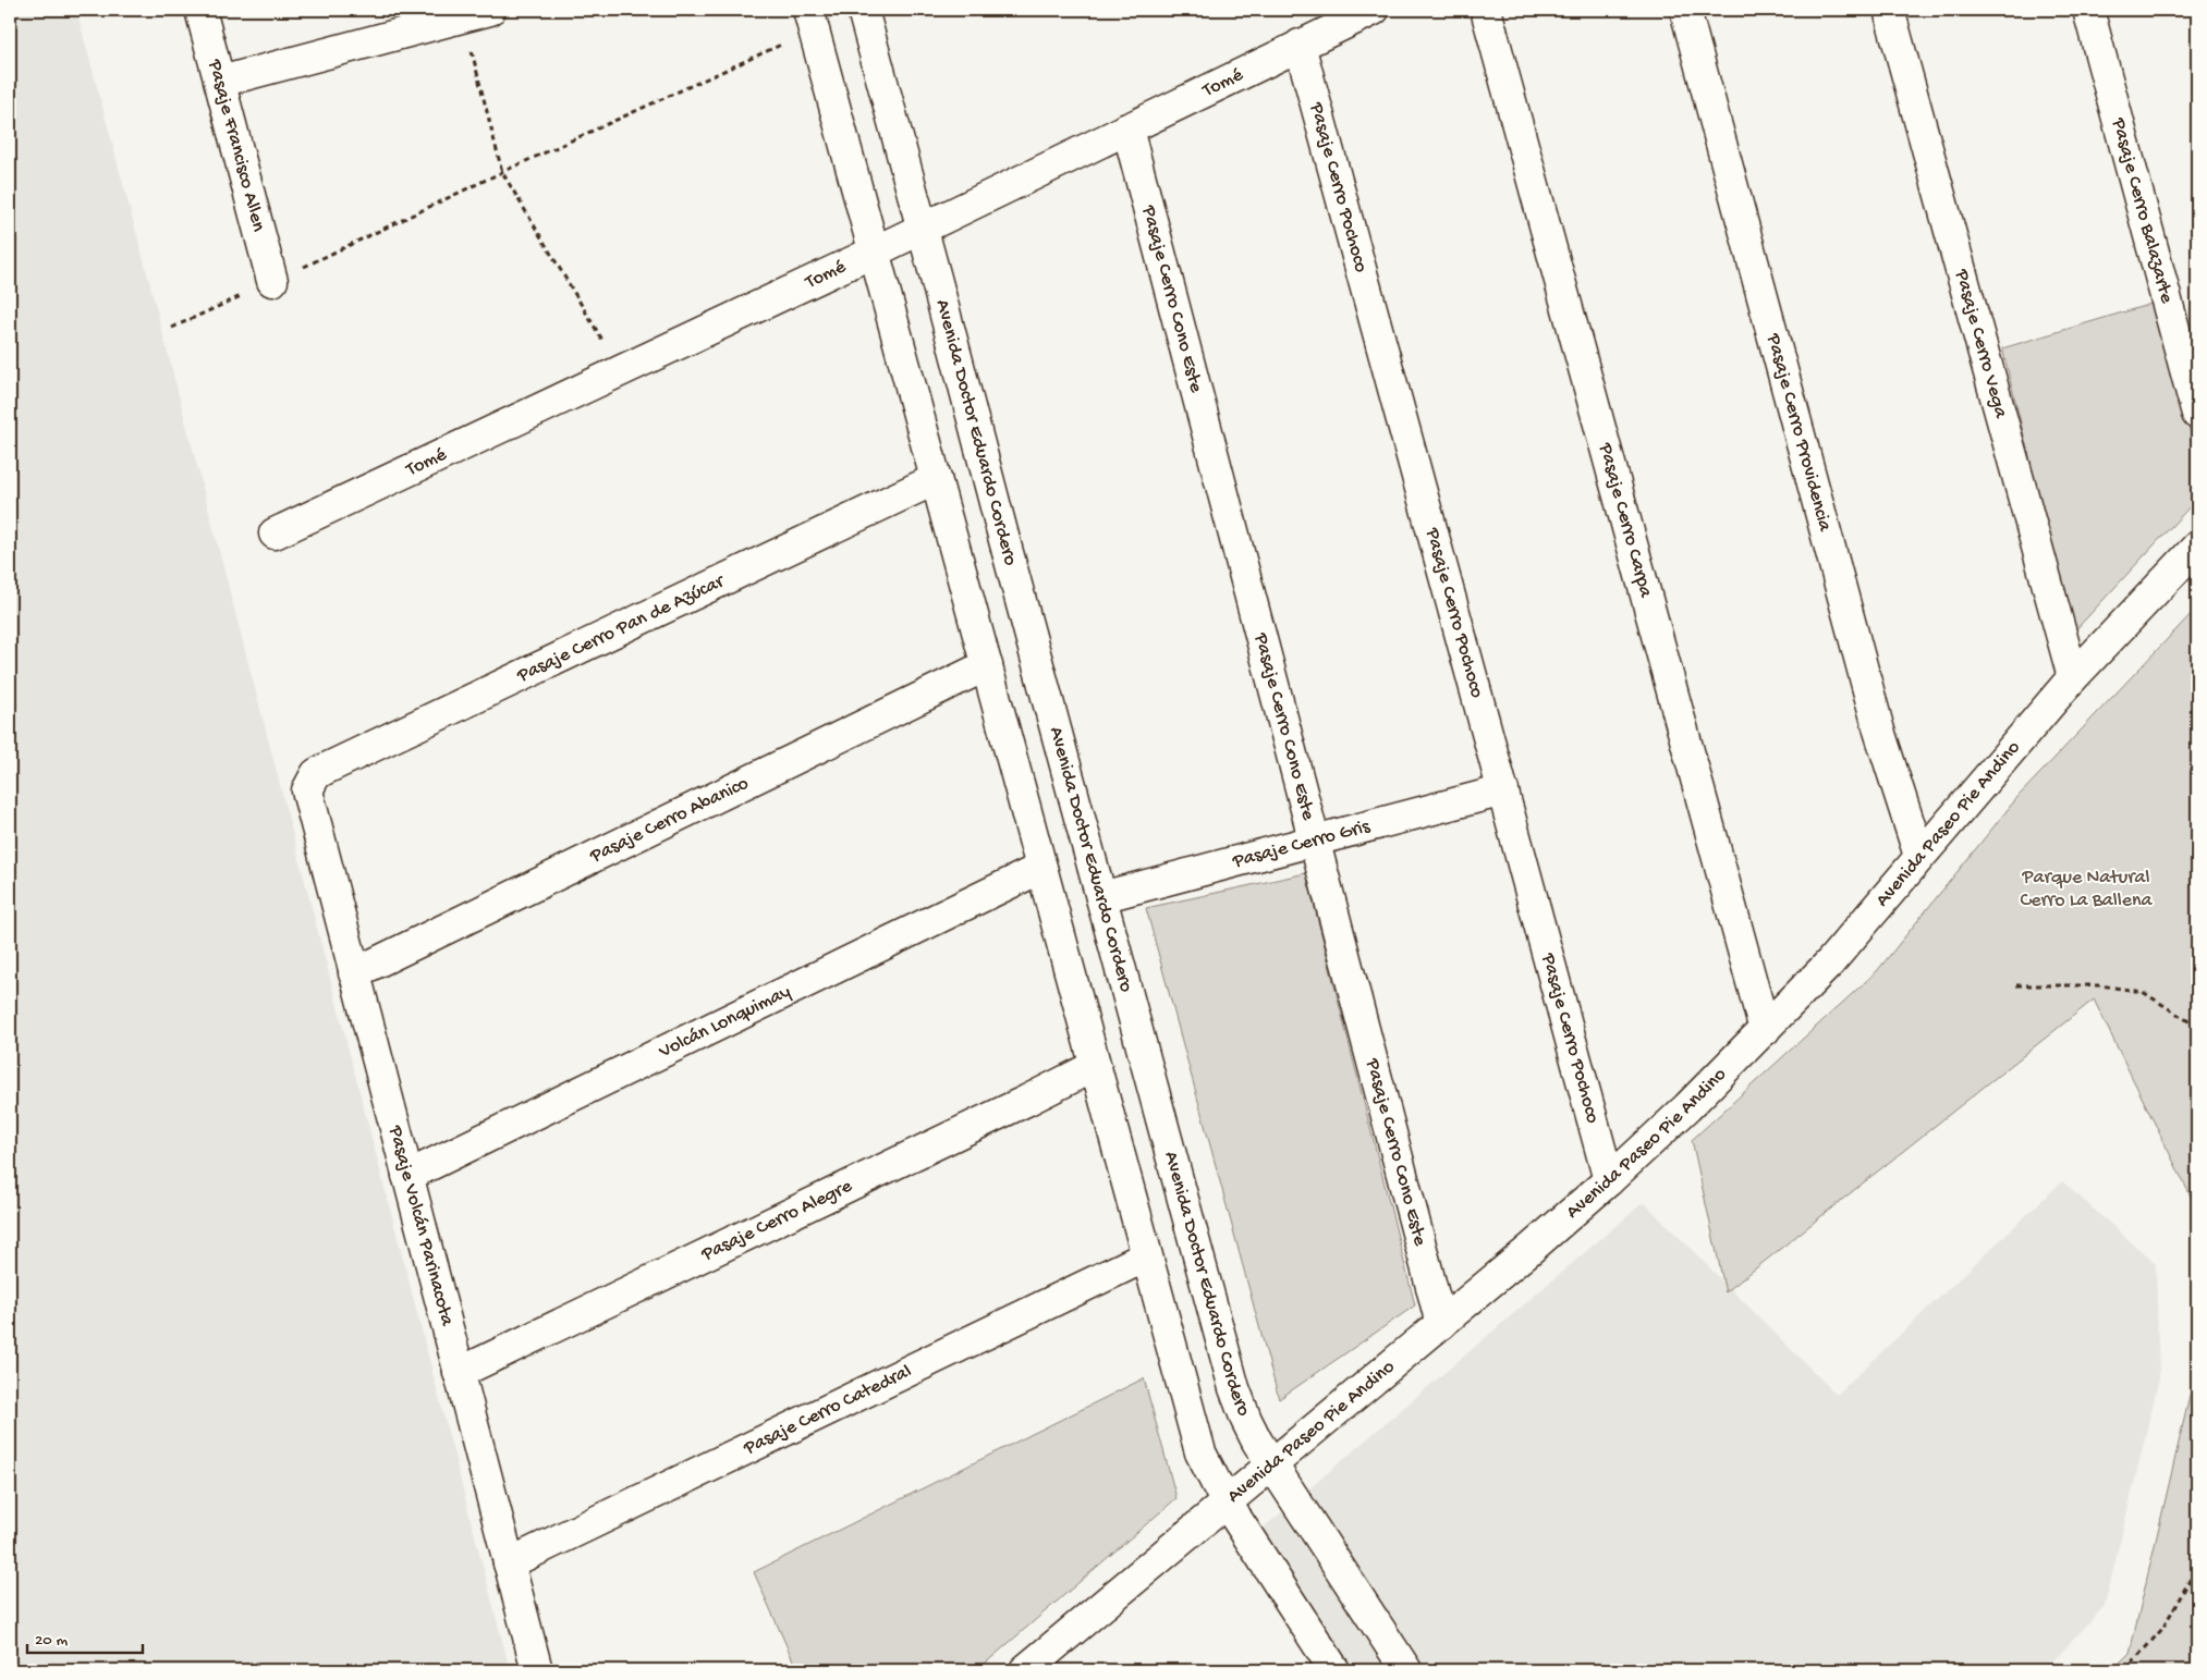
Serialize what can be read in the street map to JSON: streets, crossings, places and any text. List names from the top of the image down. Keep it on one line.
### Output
{"streets":{"street":["Tomé","Pasaje Francisco Allen","Pasaje Cerro Pochoco","Pasaje Cerro Balazarte","Pasaje Cerro Cono Este","Pasaje Cerro Vega","Avenida Doctor Eduardo Cordero","Pasaje Cerro Providencia","Pasaje Cerro Carpa","Pasaje Cerro Pan de Azúcar","Pasaje Cerro Abanico","Avenida Paseo Pie Andino","Pasaje Cerro Gris","Volcán Lonquimay","Pasaje Cerro Alegre","Pasaje Volcán Parinacota","Pasaje Cerro Catedral"]},"crossings":[["Tomé","Pasaje Cerro Pochoco"],["Tomé","Pasaje Cerro Cono Este"],["Tomé","Avenida Doctor Eduardo Cordero"],["Pasaje Cerro Pochoco","Avenida Paseo Pie Andino"],["Pasaje Cerro Pochoco","Pasaje Cerro Gris"],["Pasaje Cerro Cono Este","Avenida Paseo Pie Andino"],["Pasaje Cerro Cono Este","Pasaje Cerro Gris"],["Pasaje Cerro Vega","Avenida Paseo Pie Andino"],["Avenida Doctor Eduardo Cordero","Avenida Paseo Pie Andino"],["Avenida Doctor Eduardo Cordero","Pasaje Cerro Gris"],["Pasaje Cerro Providencia","Avenida Paseo Pie Andino"],["Pasaje Cerro Carpa","Avenida Paseo Pie Andino"],["Pasaje Cerro Pan de Azúcar","Pasaje Volcán Parinacota"],["Pasaje Cerro Abanico","Pasaje Volcán Parinacota"],["Volcán Lonquimay","Pasaje Volcán Parinacota"],["Pasaje Cerro Alegre","Pasaje Volcán Parinacota"],["Pasaje Volcán Parinacota","Pasaje Cerro Catedral"]],"parks":["Parque Natural Cerro La Ballena"],"scale_bar":"20 m"}
